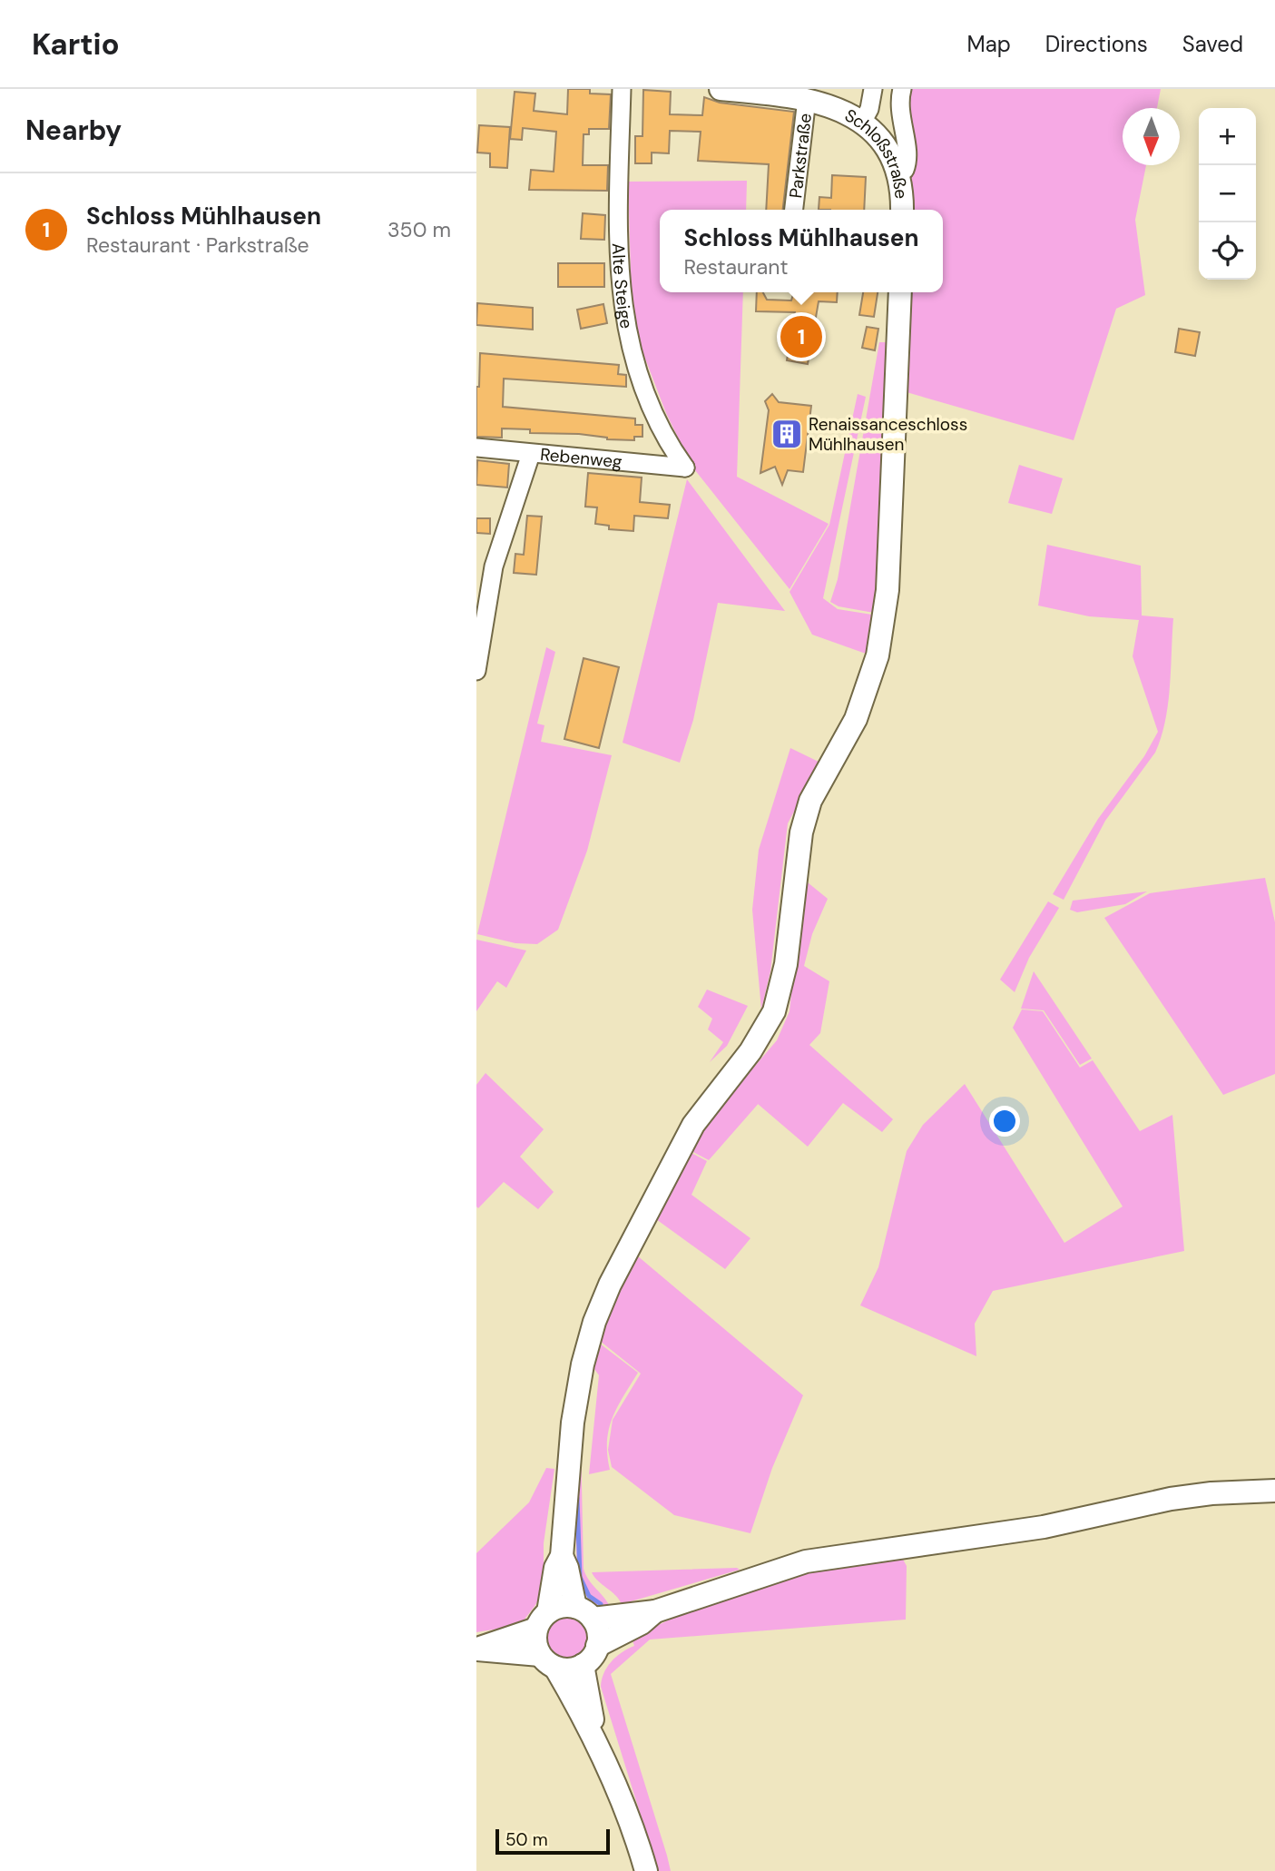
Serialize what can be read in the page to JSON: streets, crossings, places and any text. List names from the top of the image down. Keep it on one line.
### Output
{"streets":{"street":["Parkstraße","Schloßstraße","Alte Steige","Rebenweg"]},"crossings":[["Parkstraße","Schloßstraße"],["Alte Steige","Rebenweg"]],"places":{"building":["Renaissanceschloss Mühlhausen"]},"scale_bar":"50 m","north":"bottom","page":{"header":"Kartio","nav":["Map","Directions","Saved"],"heading":"Nearby","map_buttons":["+","−"],"list":[{"mark":"1","name":"Schloss Mühlhausen","note":"Restaurant · Parkstraße","value":"350 m"}],"popup":["Schloss Mühlhausen","Restaurant"],"pins":"1","scale":"50 m"}}
